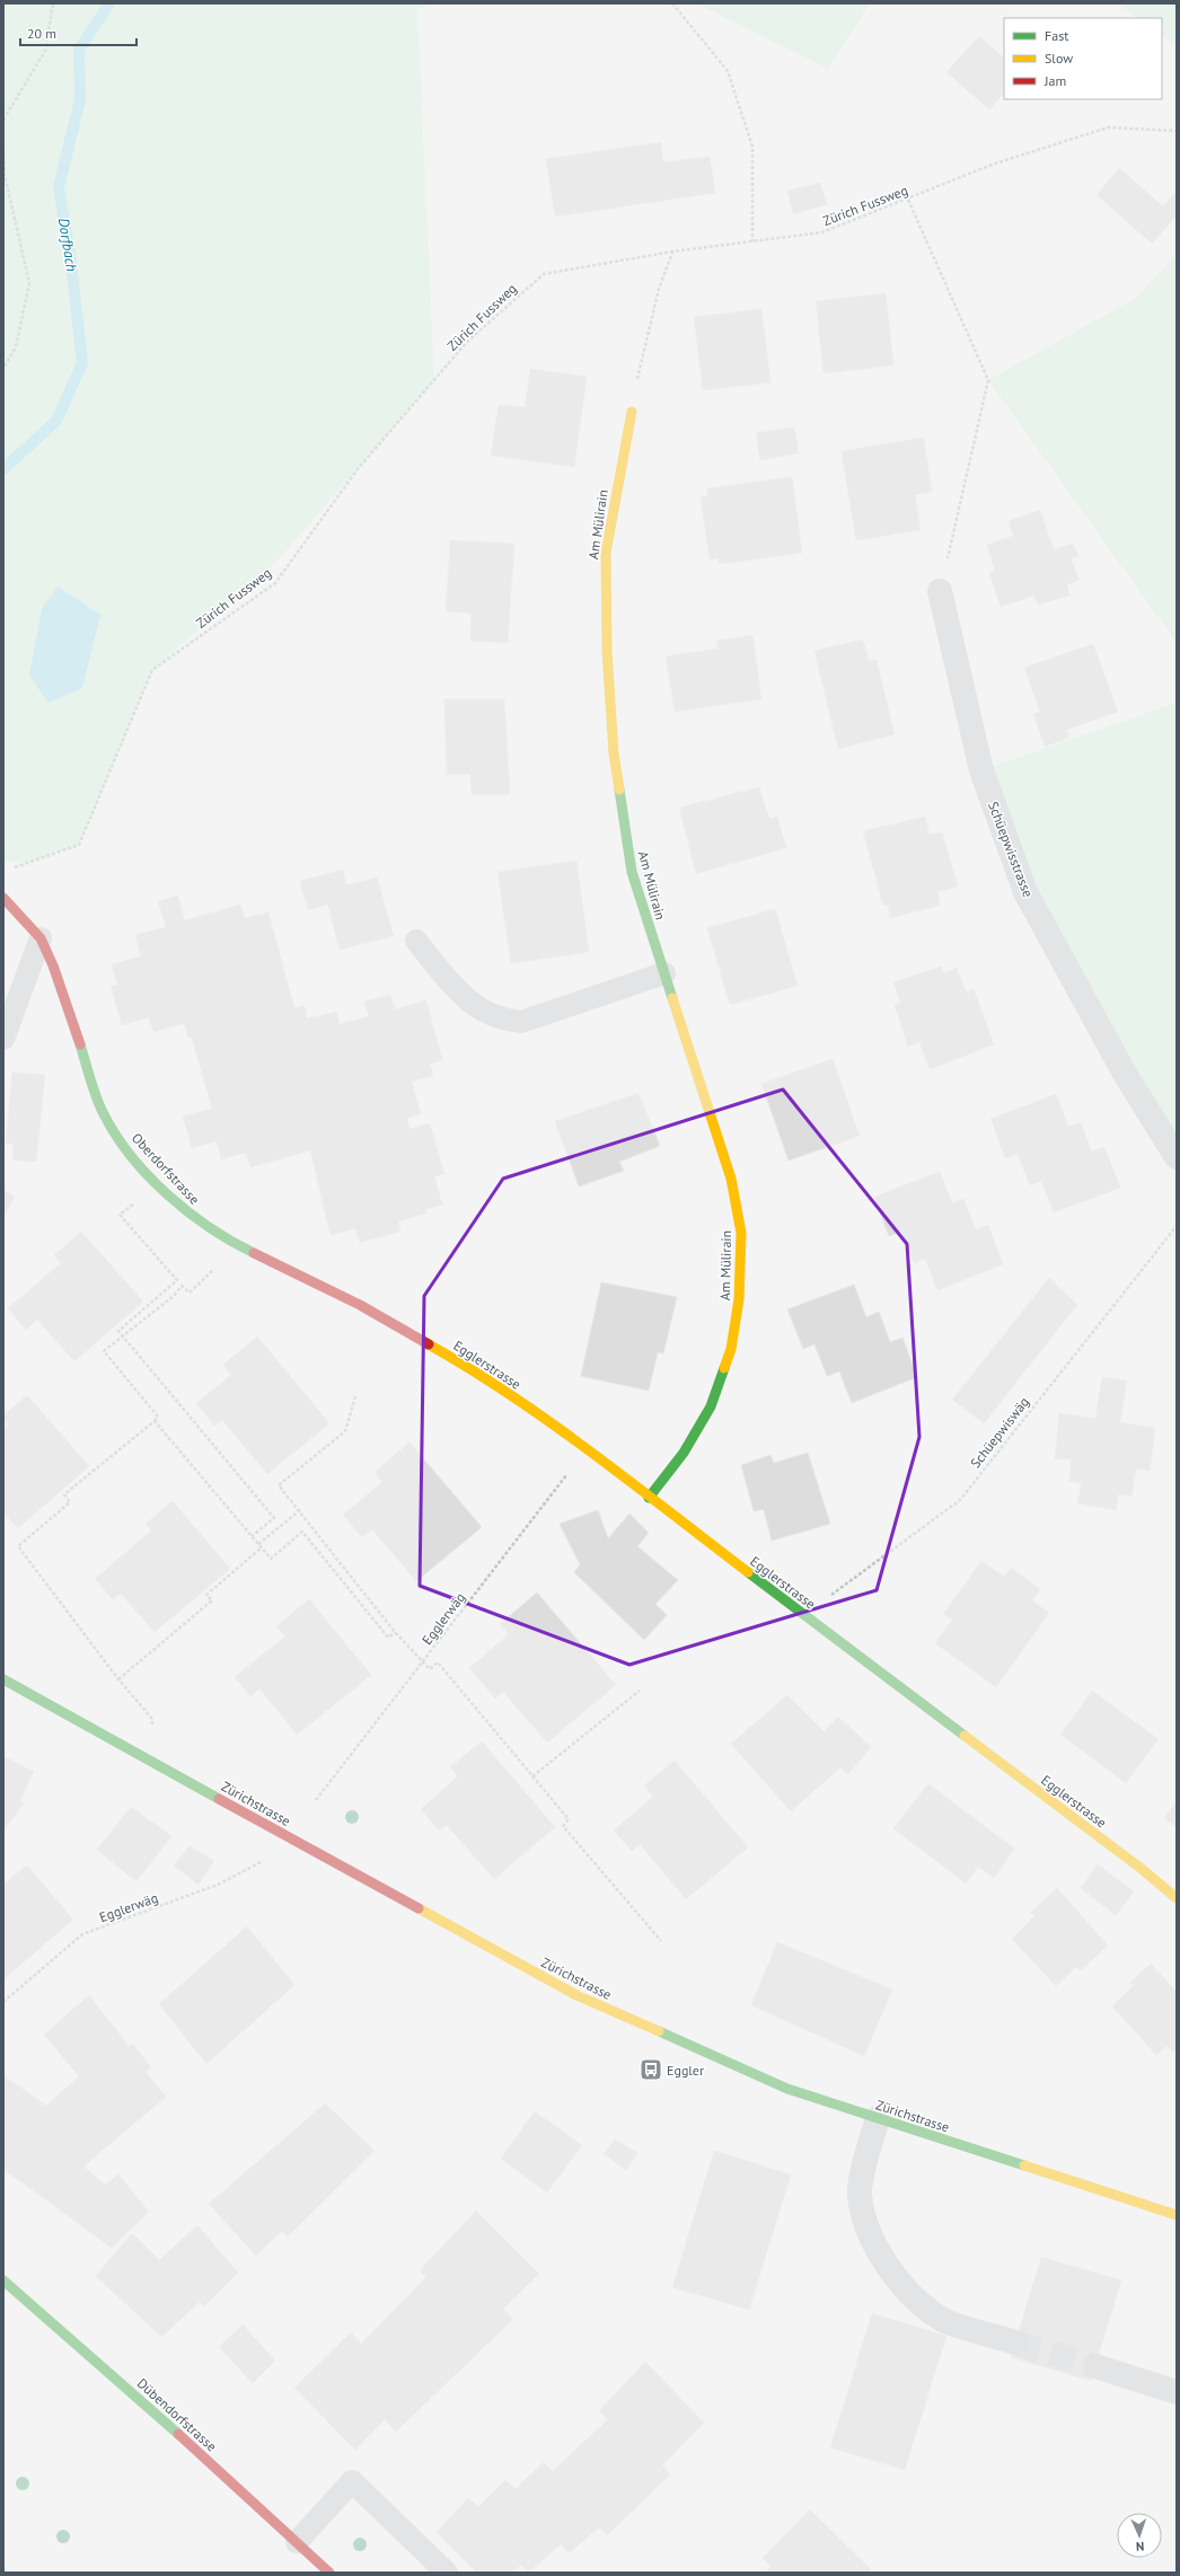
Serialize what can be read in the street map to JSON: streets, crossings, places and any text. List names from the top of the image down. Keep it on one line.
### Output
{"streets":{"street":["Am Mülirain","Schüepwisstrasse","Oberdorfstrasse","Egglerstrasse","Zürichstrasse","Dübendorfstrasse"],"path":["Zürich Fussweg","Schüepwiswäg","Egglerwäg"]},"crossings":[["Am Mülirain","Egglerstrasse"],["Oberdorfstrasse","Egglerstrasse"],["Egglerstrasse","Schüepwiswäg"],["Egglerstrasse","Egglerwäg"]],"water":["Dorfbach"],"places":{"bus stop":["Eggler"]},"legend":["Fast","Slow","Jam"],"scale_bar":"20 m","north":"bottom"}
